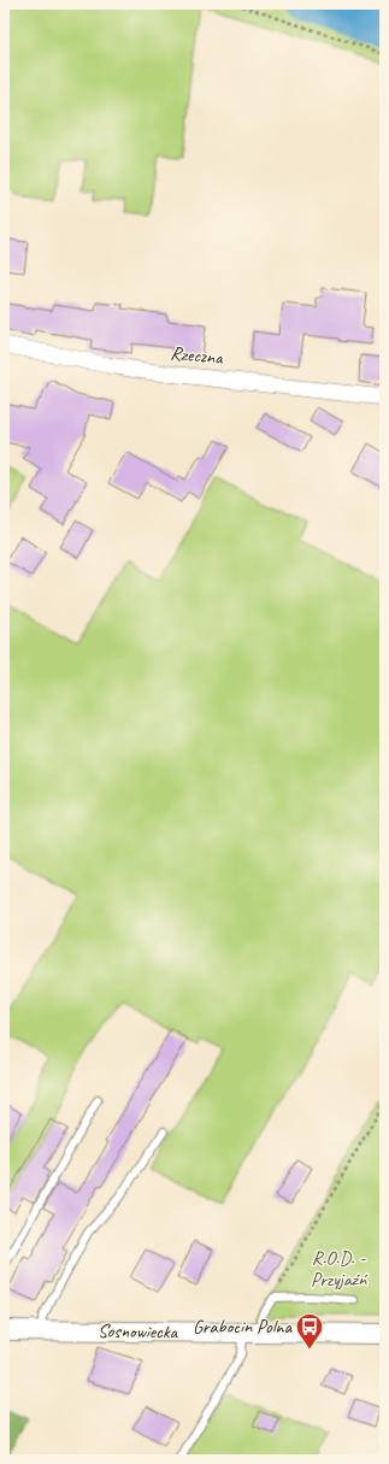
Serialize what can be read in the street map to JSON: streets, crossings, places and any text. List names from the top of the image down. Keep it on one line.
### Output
{"streets":{"street":["Rzeczna","Sosnowiecka"]},"parks":["R.O.D. - Przyjaźń"],"places":{"bus stop":["Grabocin Polna"]}}
